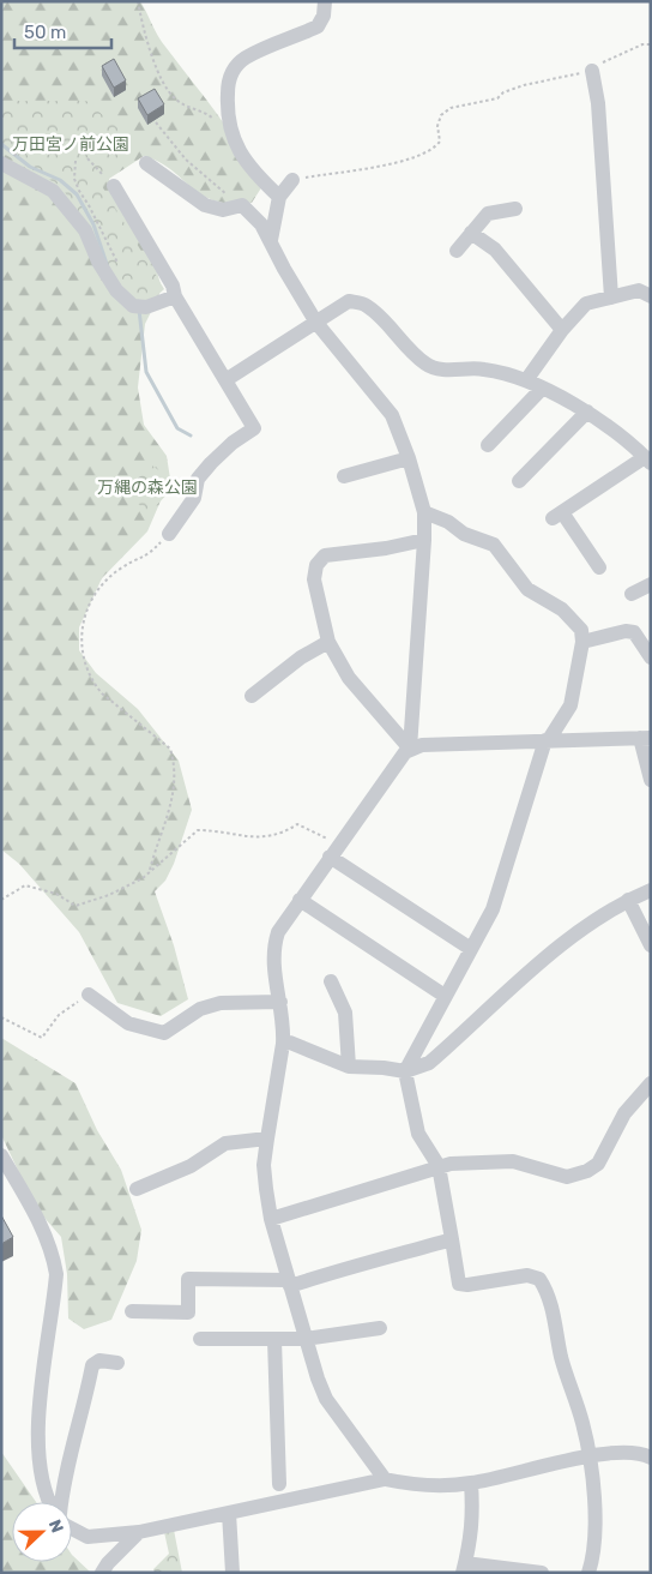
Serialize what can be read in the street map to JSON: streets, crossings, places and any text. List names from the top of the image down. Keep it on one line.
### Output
{"parks":["万田宮ノ前公園","万縄の森公園"],"scale_bar":"50 m","north":"right"}
